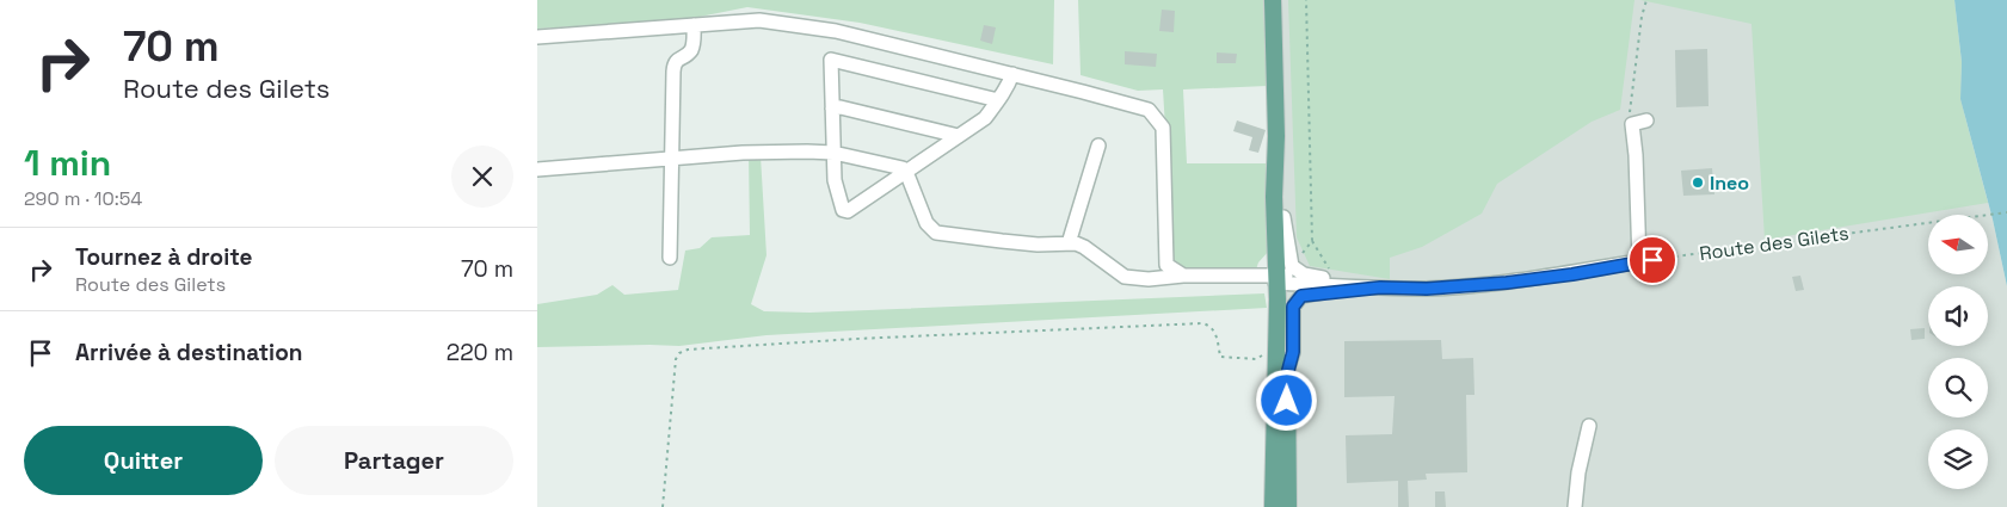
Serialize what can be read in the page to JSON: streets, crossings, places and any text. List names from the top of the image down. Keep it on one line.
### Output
{"streets":{"path":["Route des Gilets"]},"places":["Ineo"],"north":"left","page":{"turn":["70 m","Route des Gilets"],"heading":["1 min","290 m · 10:54"],"list":[{"name":"Tournez à droite","note":"Route des Gilets","value":"70 m"},{"name":"Arrivée à destination","value":"220 m"}],"buttons":["Quitter","Partager"]}}
